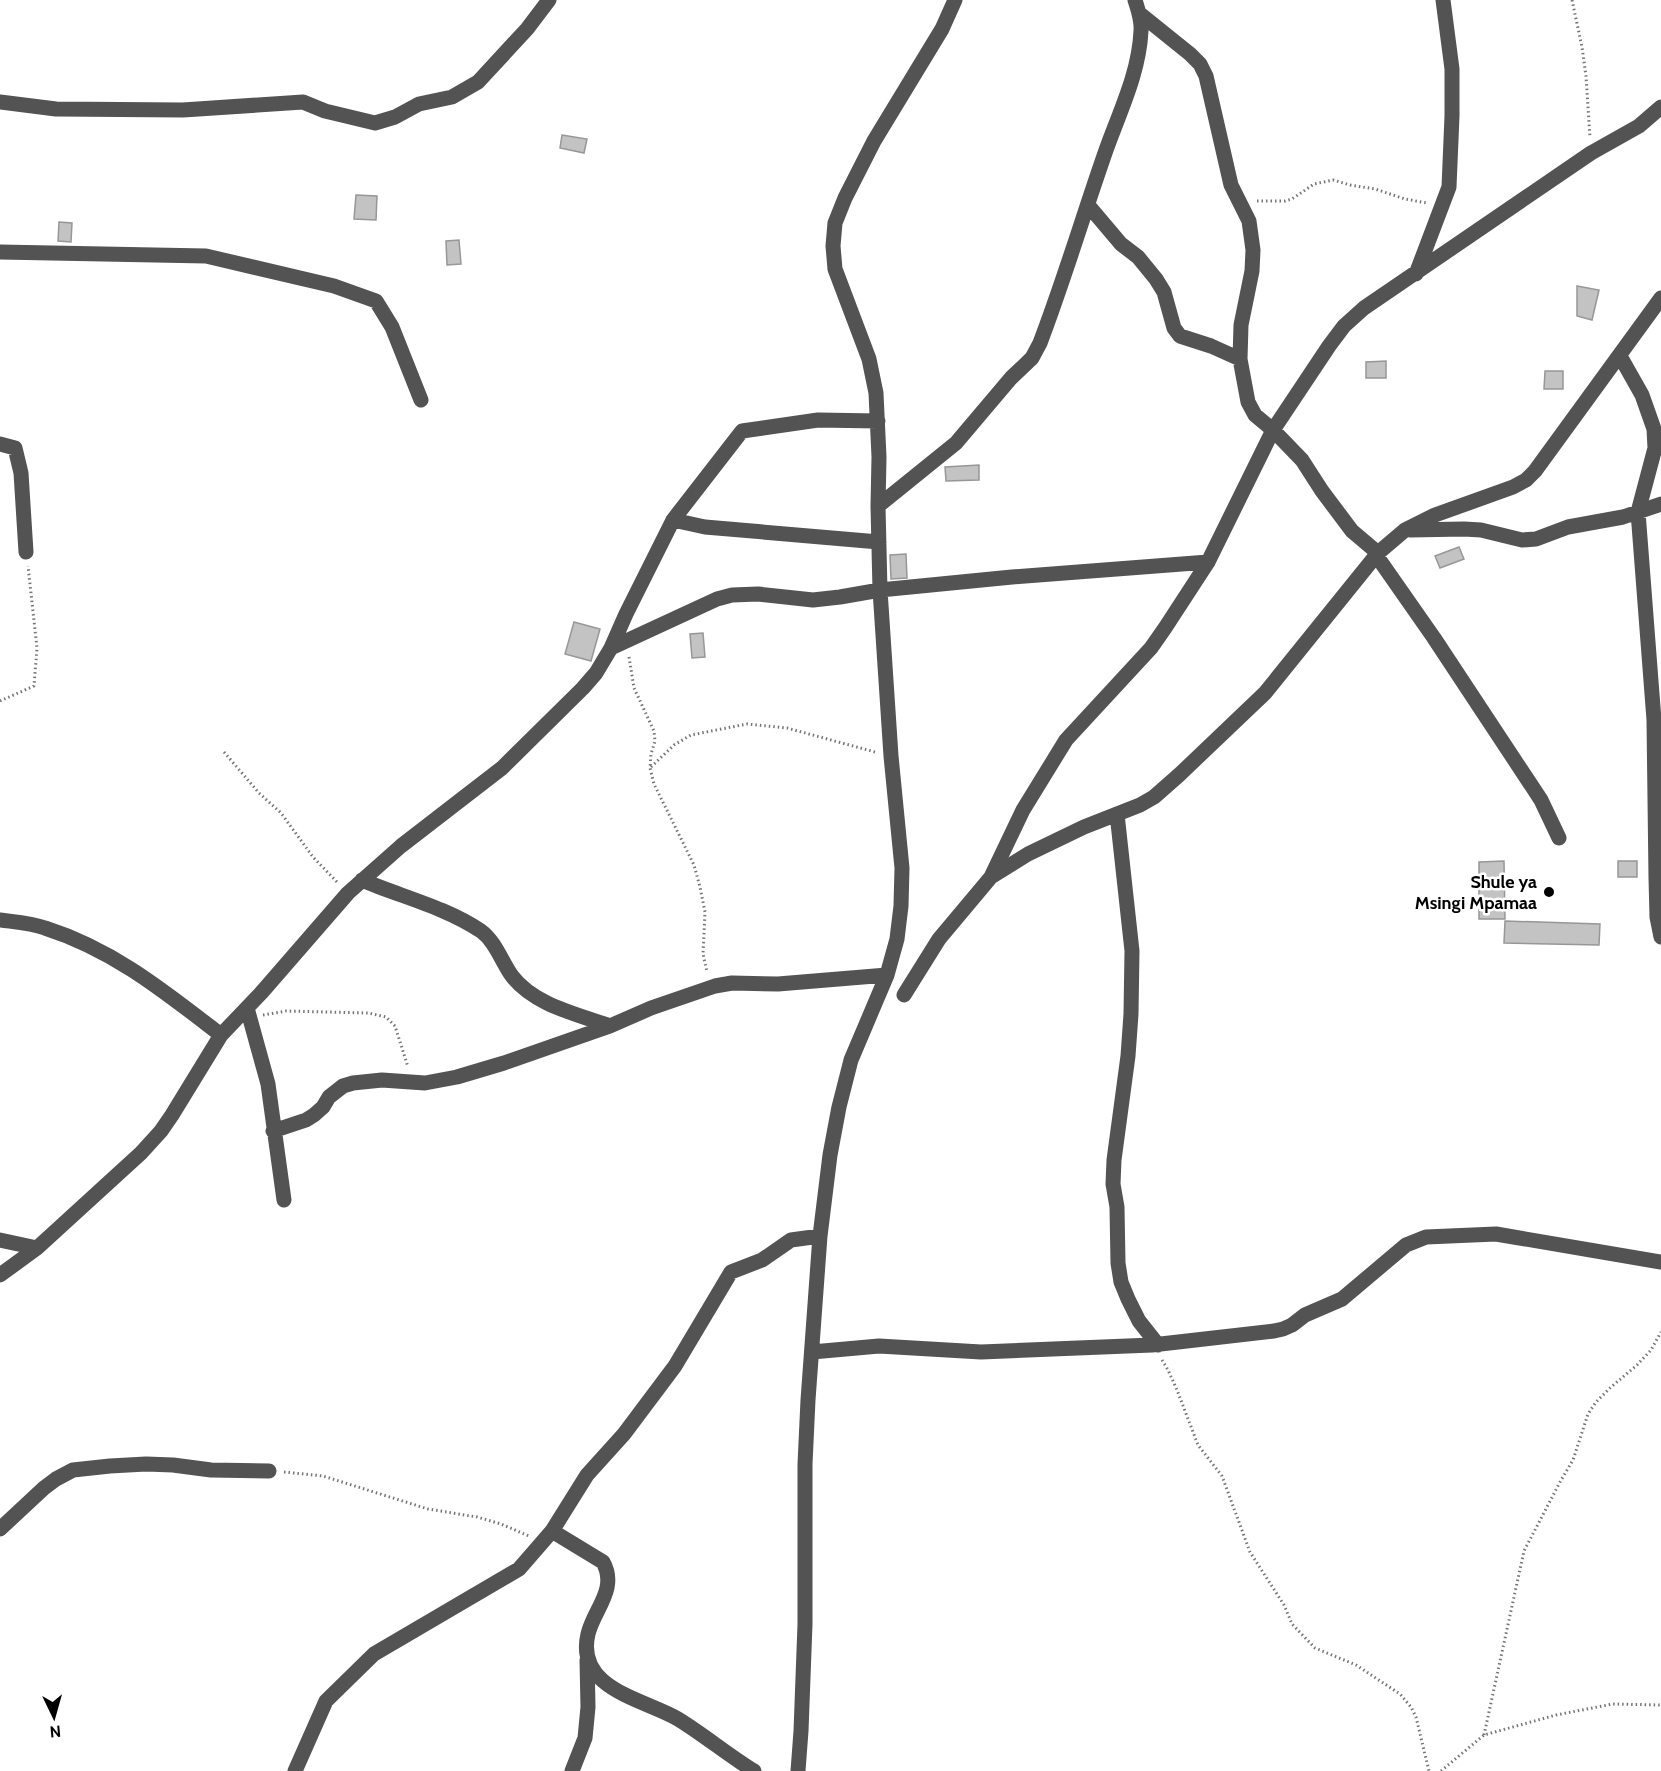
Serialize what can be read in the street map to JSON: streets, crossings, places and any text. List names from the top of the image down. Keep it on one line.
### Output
{"places":["Shule ya Msingi Mpamaa"],"north":"bottom"}
